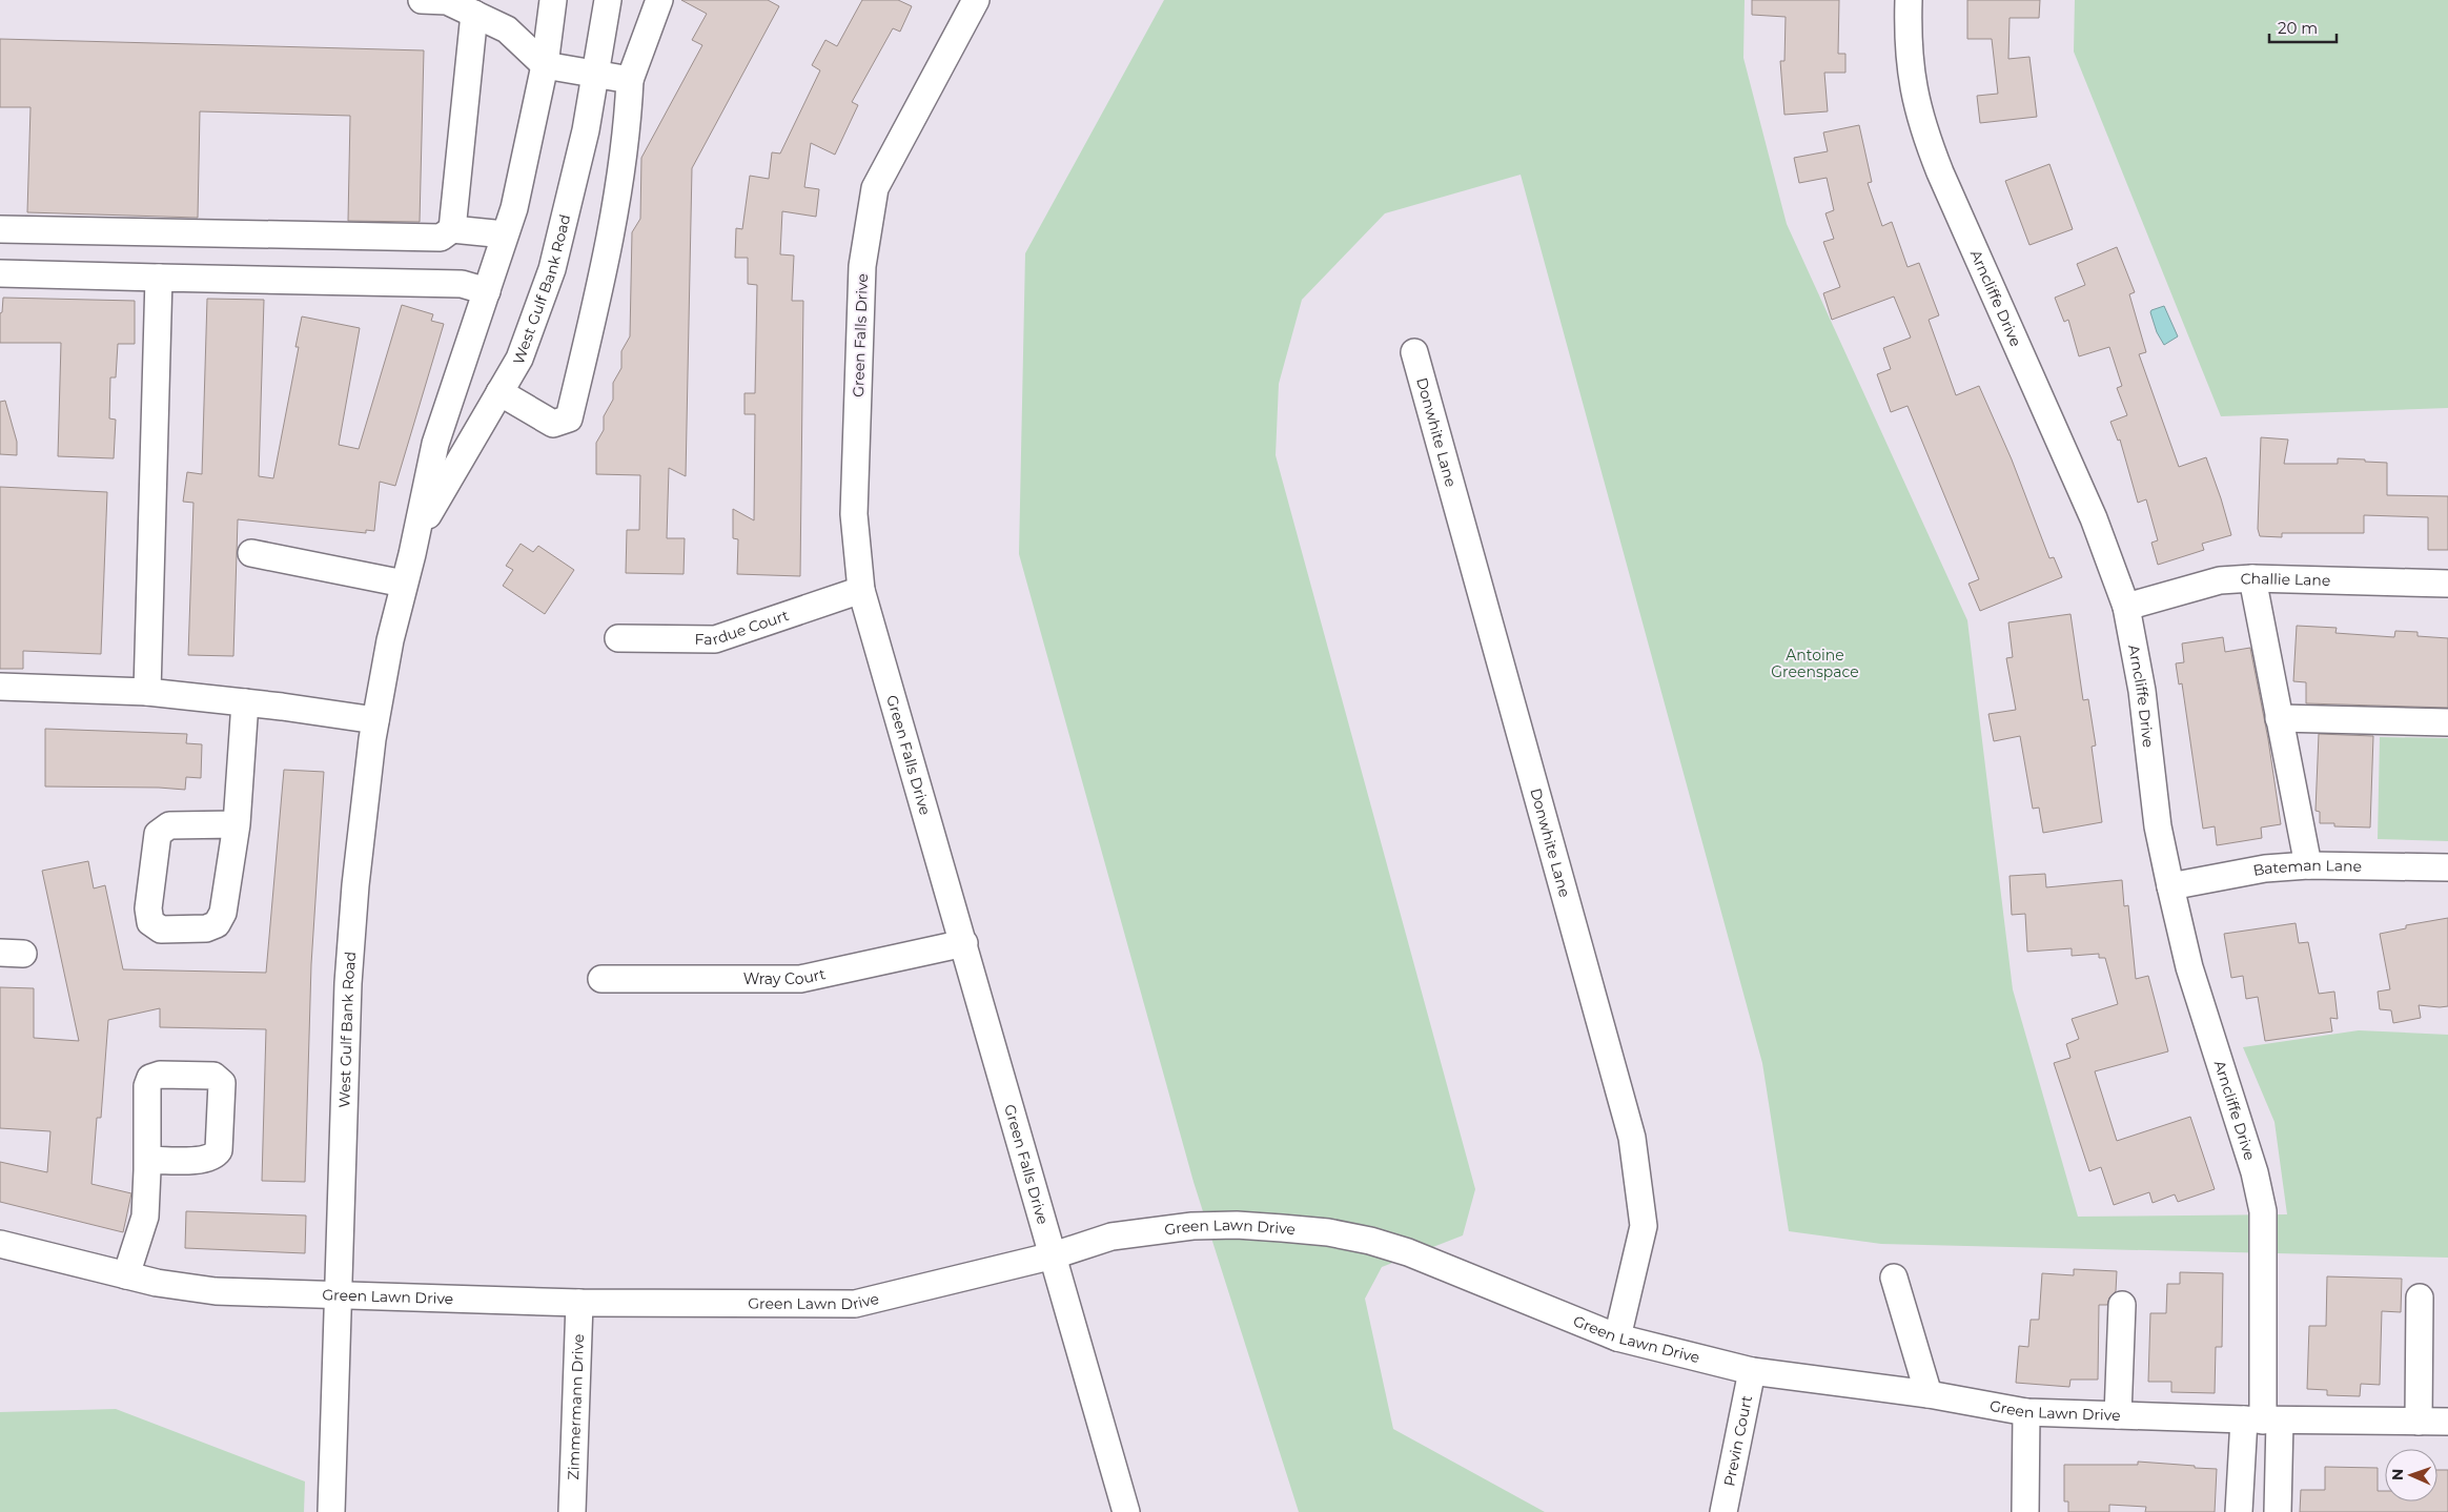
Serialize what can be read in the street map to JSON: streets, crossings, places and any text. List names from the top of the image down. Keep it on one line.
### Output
{"streets":{"street":["West Gulf Bank Road","Arncliffe Drive","Green Falls Drive","Donwhite Lane","Challie Lane","Fardue Court","Bateman Lane","Wray Court","Green Lawn Drive","Zimmermann Drive","Previn Court"]},"crossings":[["West Gulf Bank Road","Green Lawn Drive"],["Arncliffe Drive","Challie Lane"],["Arncliffe Drive","Bateman Lane"],["Arncliffe Drive","Green Lawn Drive"],["Green Falls Drive","Fardue Court"],["Green Falls Drive","Wray Court"],["Green Falls Drive","Green Lawn Drive"],["Donwhite Lane","Green Lawn Drive"],["Green Lawn Drive","Zimmermann Drive"],["Green Lawn Drive","Previn Court"]],"parks":["Antoine Greenspace"],"scale_bar":"20 m","north":"left"}
